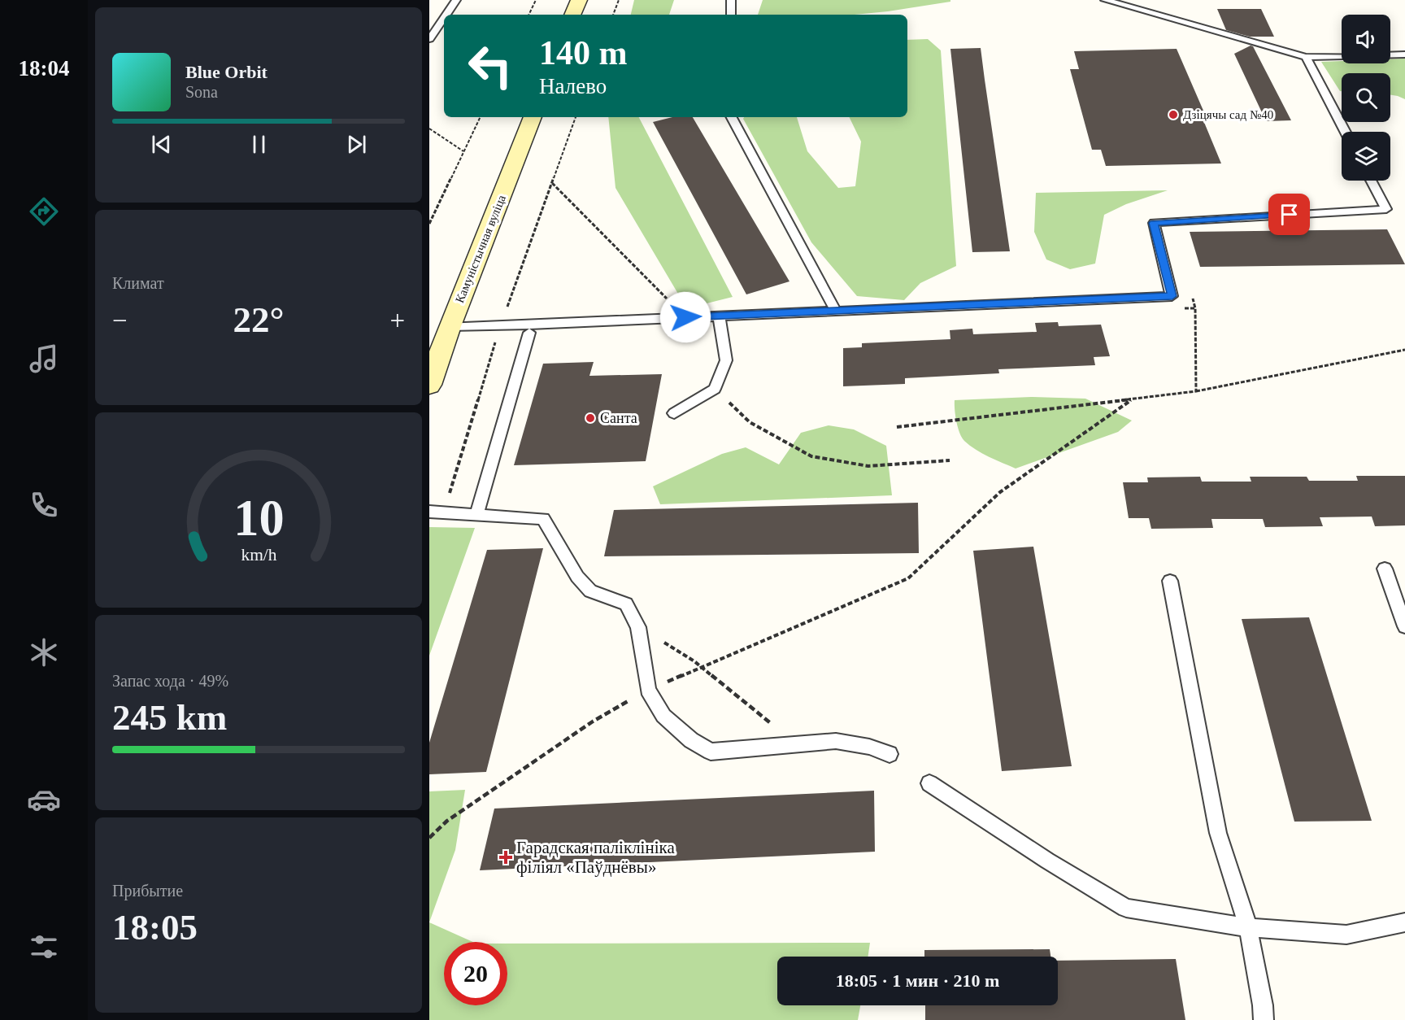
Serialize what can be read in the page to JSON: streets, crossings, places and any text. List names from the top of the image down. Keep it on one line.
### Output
{"streets":{"street":["Камуністычная вуліца"]},"places":{"other":["Дзіцячы сад №40","Санта"],"health":["Гарадская паліклініка філіял «Паўднёвы»"]},"page":{"tabs":"18:04","turn":["140 m","Налево"],"song":["Blue Orbit","Sona"],"tile":["Климат",["Запас хода · 49%","245 km"],["Прибытие","18:05"]],"heat":["−","22°","+"],"limit":"20","trip":"18:05 · 1 мин · 210 m","gauge":["10","km/h"]}}
